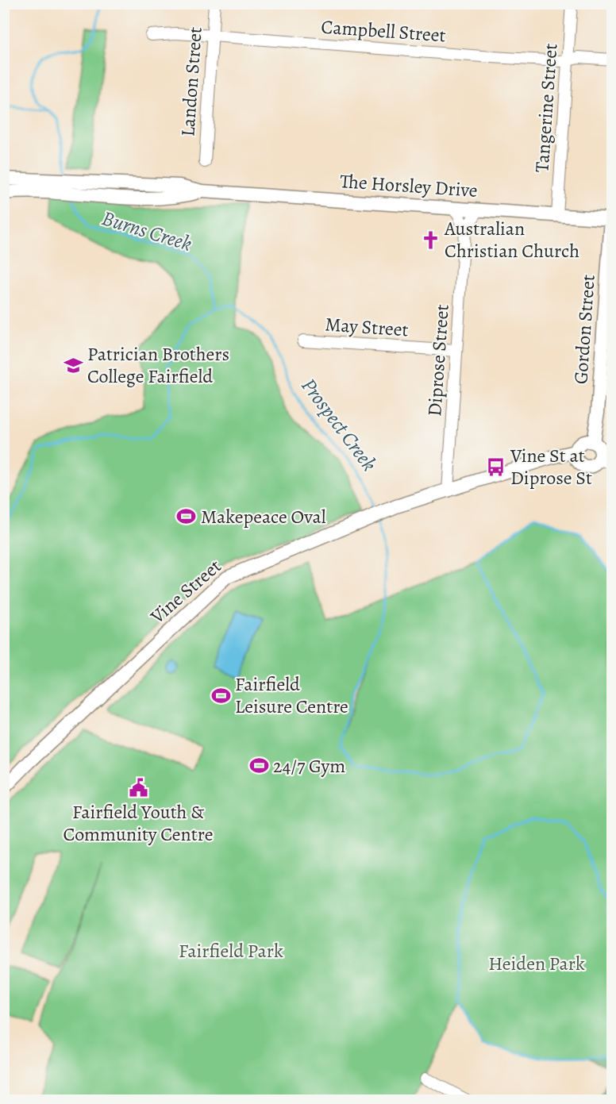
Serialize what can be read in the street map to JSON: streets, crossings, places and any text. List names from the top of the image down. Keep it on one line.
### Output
{"streets":{"main road":["The Horsley Drive","Gordon Street","Vine Street"],"street":["Campbell Street","Landon Street","Tangerine Street","May Street","Diprose Street"]},"crossings":[["Campbell Street","Landon Street"],["Campbell Street","Tangerine Street"],["Tangerine Street","The Horsley Drive"],["The Horsley Drive","Gordon Street"],["The Horsley Drive","Diprose Street"],["May Street","Diprose Street"],["Gordon Street","Vine Street"],["Diprose Street","Vine Street"]],"water":["Burns Creek","Prospect Creek"],"parks":["Fairfield Park","Heiden Park"],"places":{"church":["Australian Christian Church"],"school or university":["Patrician Brothers College Fairfield"],"bus stop":["Vine St at Diprose St"],"sports":["Makepeace Oval","Fairfield Leisure Centre","24/7 Gym"],"public building":["Fairfield Youth & Community Centre"]}}
